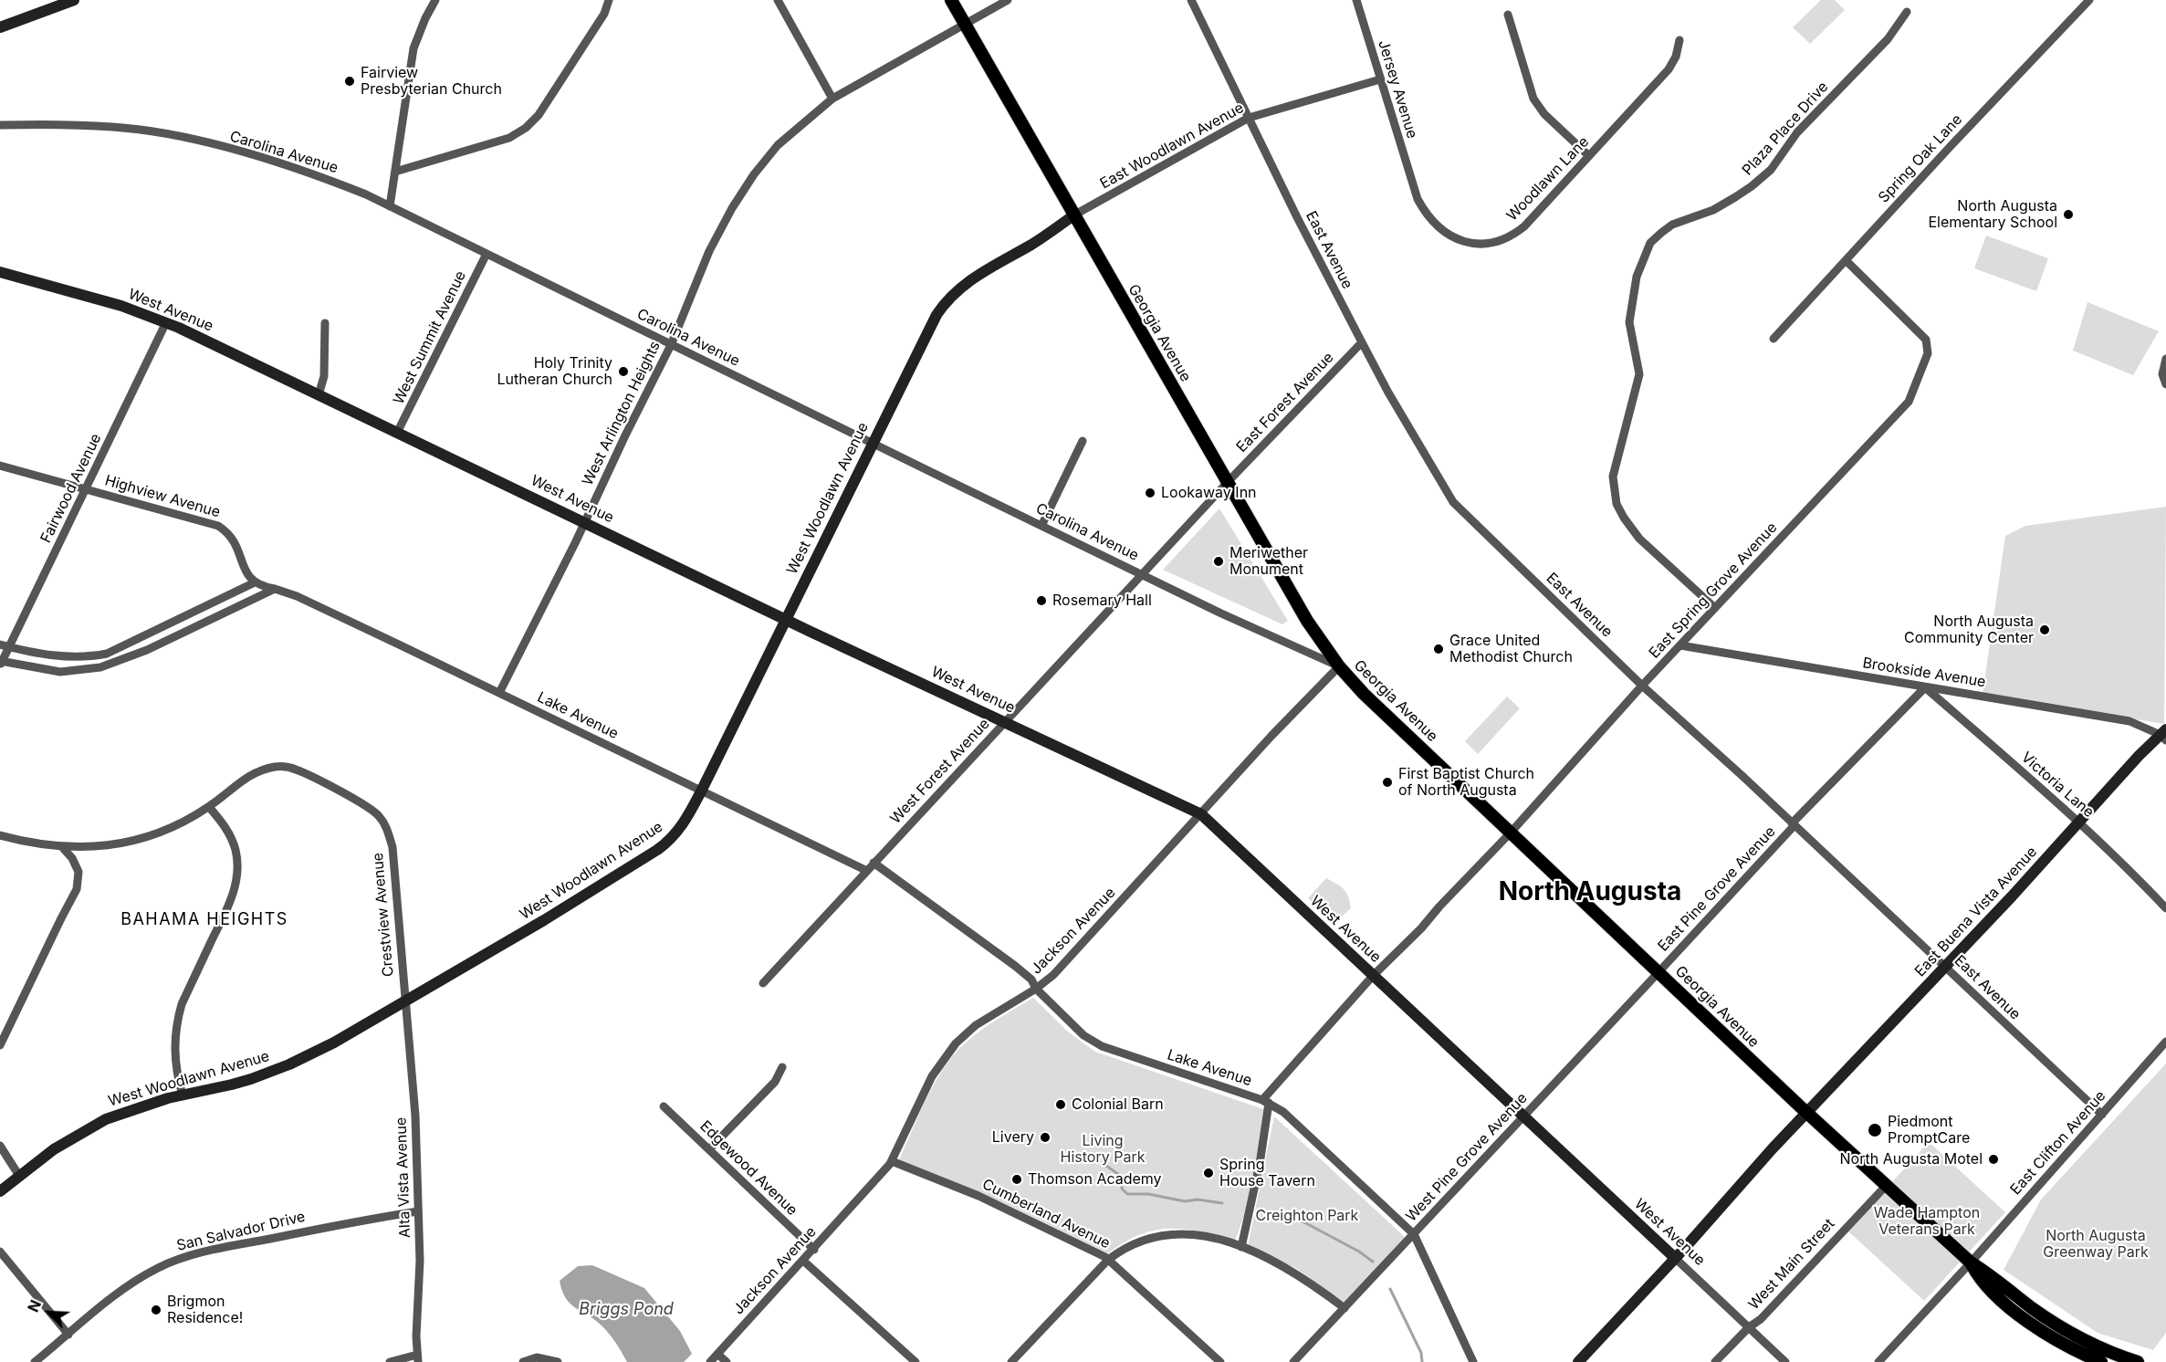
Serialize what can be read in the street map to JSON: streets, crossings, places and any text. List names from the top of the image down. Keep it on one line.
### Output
{"streets":{"main road":["Georgia Avenue"],"street":["Jersey Avenue","Plaza Place Drive","East Woodlawn Avenue","Carolina Avenue","Spring Oak Lane","Woodlawn Lane","East Avenue","West Avenue","West Summit Avenue","East Forest Avenue","West Arlington Heights","Fairwood Avenue","Highview Avenue","West Woodlawn Avenue","East Spring Grove Avenue","Brookside Avenue","Lake Avenue","West Forest Avenue","Victoria Lane","East Pine Grove Avenue","East Buena Vista Avenue","Crestview Avenue","Jackson Avenue","East Clifton Avenue","West Pine Grove Avenue","Edgewood Avenue","Alta Vista Avenue","Cumberland Avenue","San Salvador Drive","West Main Street"]},"crossings":[["Jersey Avenue","East Woodlawn Avenue"],["Jersey Avenue","Woodlawn Lane"],["Plaza Place Drive","East Spring Grove Avenue"],["East Woodlawn Avenue","East Avenue"],["East Woodlawn Avenue","Georgia Avenue"],["East Woodlawn Avenue","West Woodlawn Avenue"],["Carolina Avenue","Georgia Avenue"],["Carolina Avenue","West Summit Avenue"],["Carolina Avenue","West Arlington Heights"],["Carolina Avenue","West Woodlawn Avenue"],["Carolina Avenue","West Forest Avenue"],["Carolina Avenue","Jackson Avenue"],["Spring Oak Lane","East Spring Grove Avenue"],["East Avenue","East Forest Avenue"],["East Avenue","East Spring Grove Avenue"],["East Avenue","East Pine Grove Avenue"],["East Avenue","East Buena Vista Avenue"],["East Avenue","East Clifton Avenue"],["West Avenue","West Summit Avenue"],["West Avenue","West Arlington Heights"],["West Avenue","Fairwood Avenue"],["West Avenue","West Woodlawn Avenue"],["West Avenue","East Spring Grove Avenue"],["West Avenue","West Forest Avenue"],["West Avenue","East Buena Vista Avenue"],["West Avenue","Jackson Avenue"],["West Avenue","West Pine Grove Avenue"],["West Avenue","West Main Street"],["Georgia Avenue","East Forest Avenue"],["Georgia Avenue","West Arlington Heights"],["Georgia Avenue","West Woodlawn Avenue"],["Georgia Avenue","East Spring Grove Avenue"],["Georgia Avenue","West Forest Avenue"],["Georgia Avenue","East Pine Grove Avenue"],["Georgia Avenue","East Buena Vista Avenue"],["Georgia Avenue","Jackson Avenue"],["Georgia Avenue","East Clifton Avenue"],["Georgia Avenue","West Pine Grove Avenue"],["Georgia Avenue","West Main Street"],["East Forest Avenue","West Forest Avenue"],["West Arlington Heights","Lake Avenue"],["Fairwood Avenue","Highview Avenue"],["Highview Avenue","Lake Avenue"],["West Woodlawn Avenue","Lake Avenue"],["West Woodlawn Avenue","Crestview Avenue"],["West Woodlawn Avenue","Alta Vista Avenue"],["East Spring Grove Avenue","Brookside Avenue"],["East Spring Grove Avenue","Lake Avenue"],["Brookside Avenue","Victoria Lane"],["Brookside Avenue","East Pine Grove Avenue"],["Brookside Avenue","East Buena Vista Avenue"],["Lake Avenue","West Forest Avenue"],["Lake Avenue","Jackson Avenue"],["Lake Avenue","West Pine Grove Avenue"],["Victoria Lane","East Pine Grove Avenue"],["Victoria Lane","East Buena Vista Avenue"],["East Pine Grove Avenue","West Pine Grove Avenue"],["Crestview Avenue","Alta Vista Avenue"],["Jackson Avenue","Edgewood Avenue"],["Jackson Avenue","Cumberland Avenue"],["Alta Vista Avenue","San Salvador Drive"]],"districts":["North Augusta","BAHAMA HEIGHTS"],"water":["Briggs Pond"],"parks":["Living History Park","Wade Hampton Veterans Park","Creighton Park","North Augusta Greenway Park"],"places":["Fairview Presbyterian Church","North Augusta Elementary School","Holy Trinity Lutheran Church","Lookaway Inn","Meriwether Monument","Rosemary Hall","North Augusta Community Center","Grace United Methodist Church","First Baptist Church of North Augusta","Colonial Barn","Piedmont PromptCare","Livery","North Augusta Motel","Spring House Tavern","Thomson Academy","Brigmon Residence!"],"north":"top left"}
